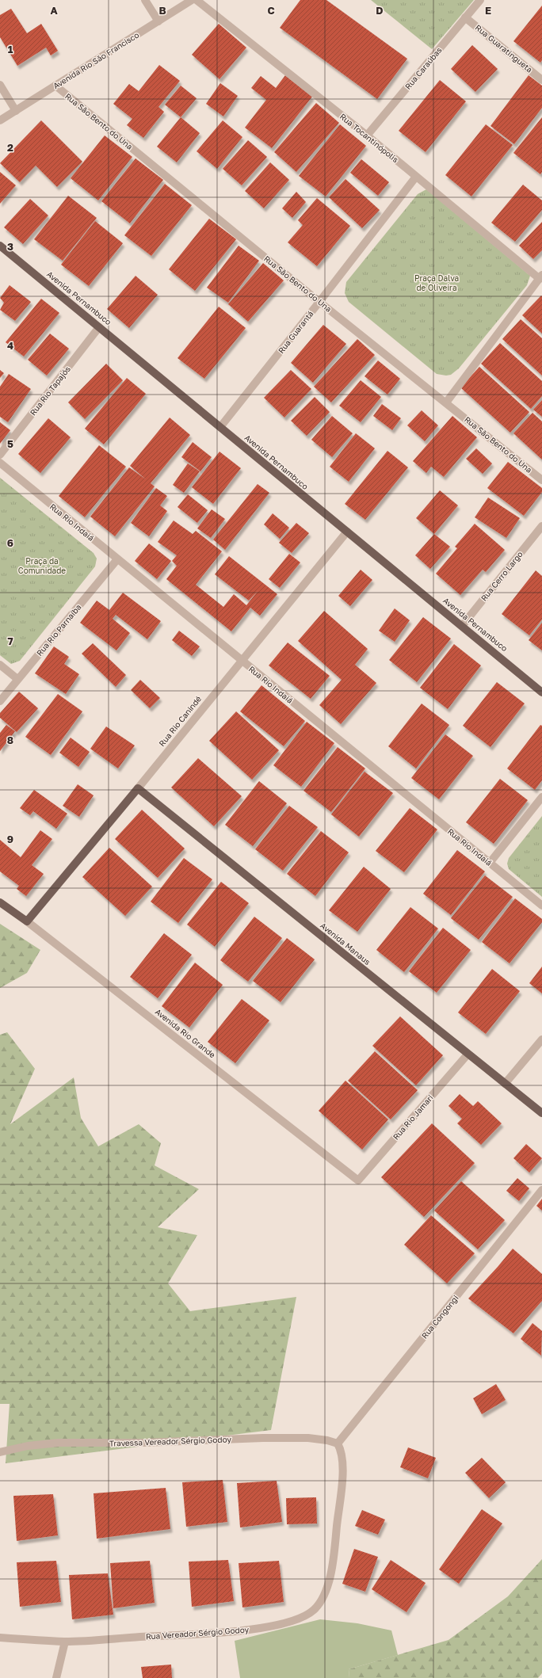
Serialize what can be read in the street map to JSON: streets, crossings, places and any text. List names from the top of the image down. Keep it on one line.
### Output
{"streets":{"main road":["Avenida Pernambuco","Rua Rio Canindé","Avenida Manaus","Avenida Rio Grande"],"street":["Rua Guaratingueta","Avenida Rio São Francisco","Rua Caraúbas","Rua São Bento do Una","Rua Tocantinópolis","Rua Guarantá","Rua Rio Tapajós","Rua Rio Indaiá","Rua Cerro Largo","Rua Rio Parnaíba","Rua Rio Jamari","Rua Congongi","Travessa Vereador Sérgio Godoy","Rua Vereador Sérgio Godoy"]},"crossings":[["Rua Guaratingueta","Rua Caraúbas"],["Avenida Rio São Francisco","Rua São Bento do Una"],["Rua Caraúbas","Rua Tocantinópolis"],["Rua São Bento do Una","Rua Tocantinópolis"],["Rua São Bento do Una","Rua Guarantá"],["Rua Tocantinópolis","Rua Guarantá"],["Avenida Pernambuco","Rua Guarantá"],["Avenida Pernambuco","Rua Rio Tapajós"],["Avenida Pernambuco","Rua Cerro Largo"],["Avenida Pernambuco","Rua Rio Canindé"],["Rua Rio Indaiá","Rua Rio Parnaíba"],["Rua Rio Indaiá","Rua Rio Canindé"],["Rua Rio Canindé","Avenida Manaus"],["Rua Rio Canindé","Avenida Rio Grande"],["Avenida Manaus","Rua Rio Jamari"],["Avenida Rio Grande","Rua Rio Jamari"],["Rua Congongi","Travessa Vereador Sérgio Godoy"],["Rua Congongi","Rua Vereador Sérgio Godoy"],["Travessa Vereador Sérgio Godoy","Rua Vereador Sérgio Godoy"]],"parks":["Praça Dalva de Oliveira","Praça da Comunidade"],"grid":{"columns":["A","B","C","D","E"],"rows":["1","2","3","4","5","6","7","8","9"]}}
